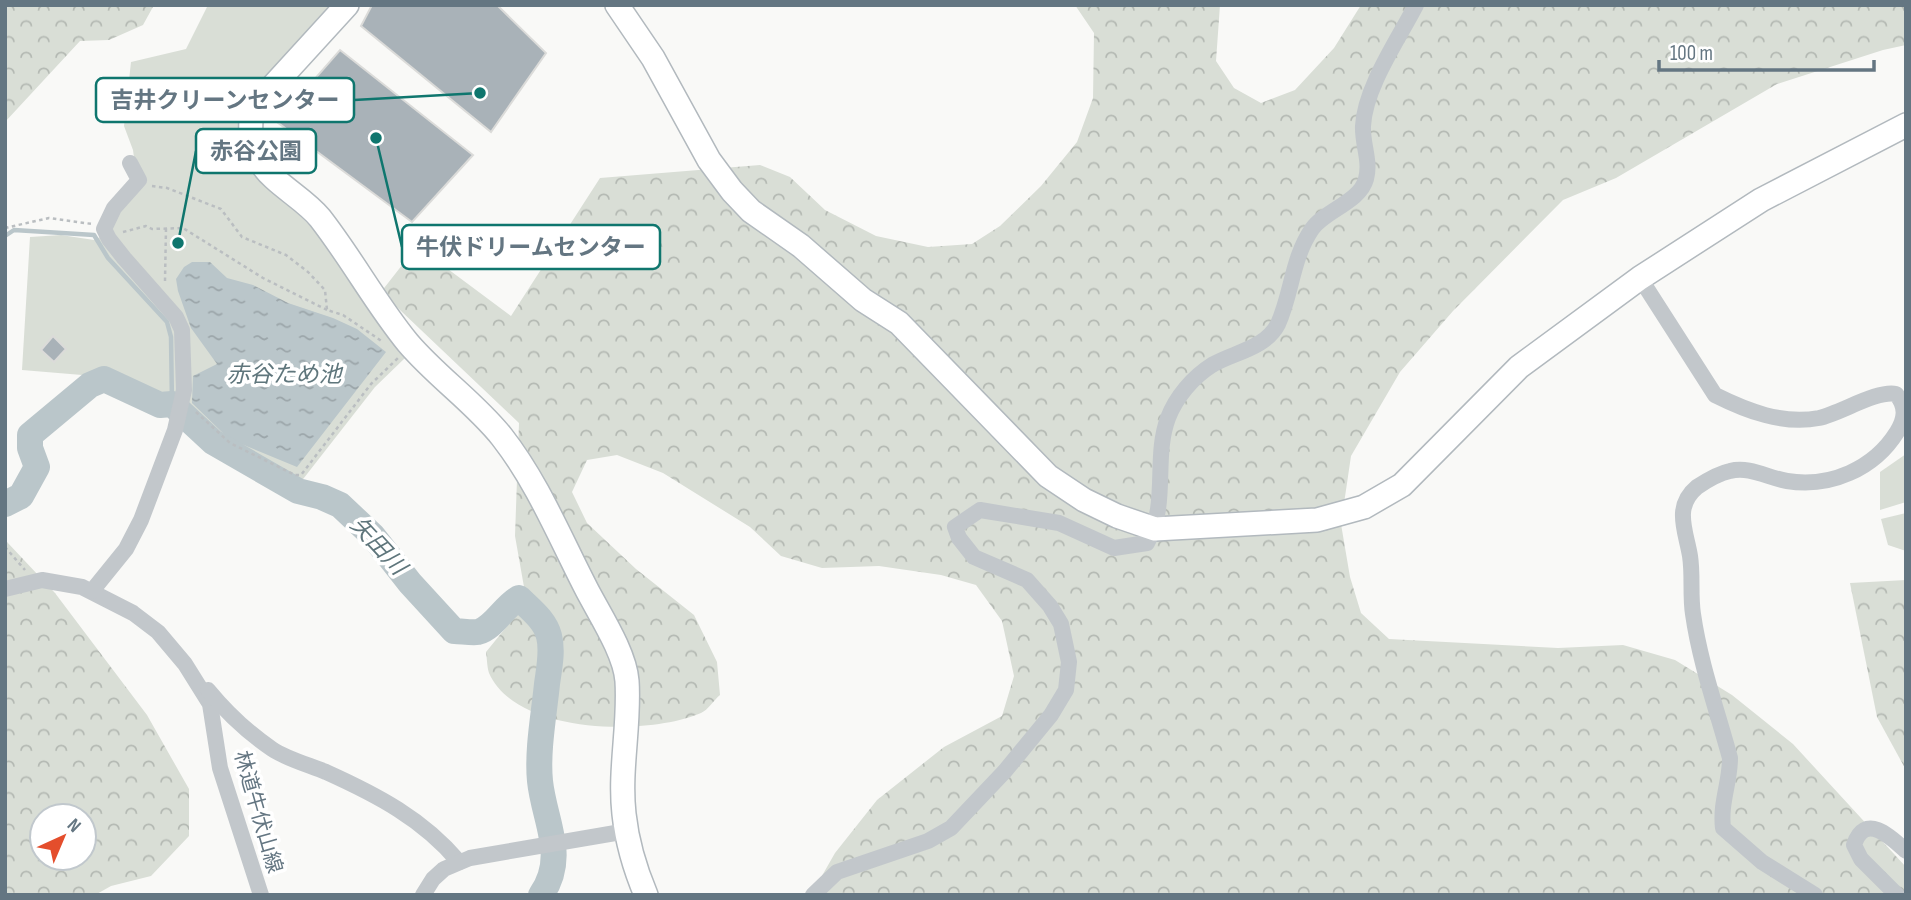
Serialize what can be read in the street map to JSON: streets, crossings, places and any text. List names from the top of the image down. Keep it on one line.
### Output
{"streets":{"street":["林道牛伏山線"]},"water":["赤谷ため池","矢田川"],"places":["吉井クリーンセンター","牛伏ドリームセンター","赤谷公園"],"scale_bar":"100 m","north":"top right"}
